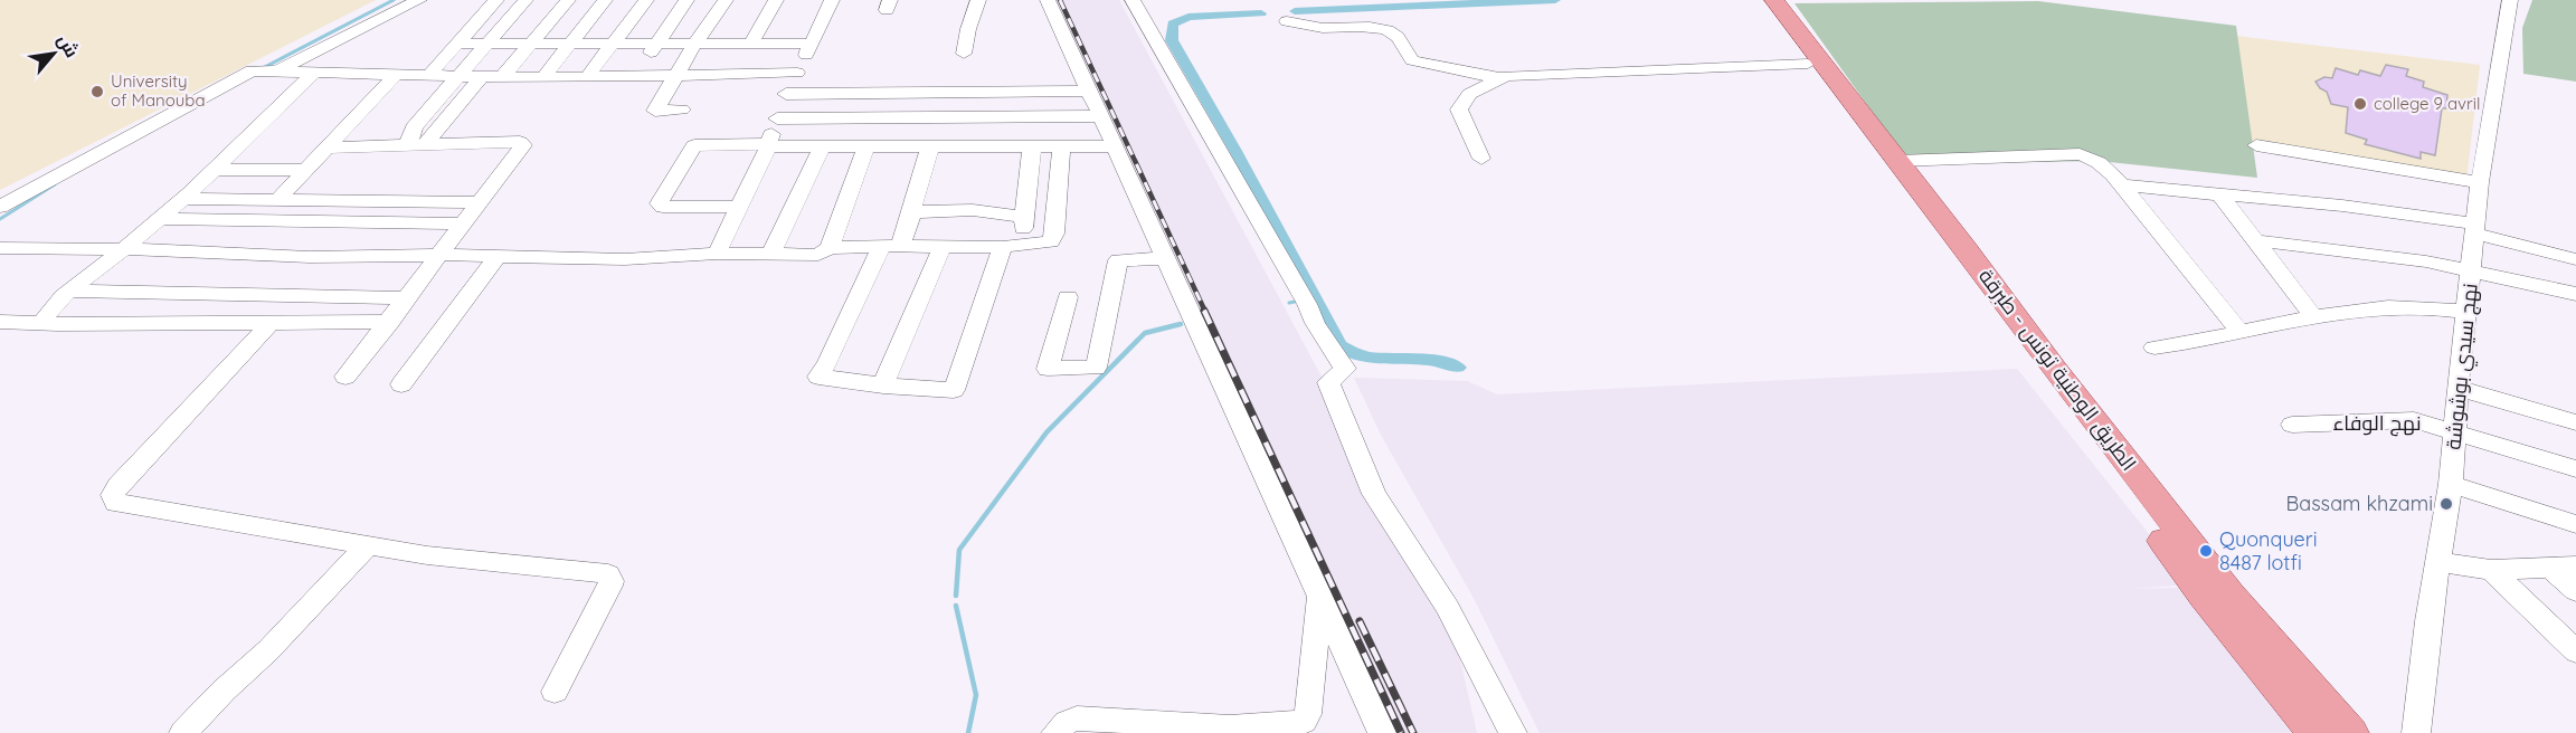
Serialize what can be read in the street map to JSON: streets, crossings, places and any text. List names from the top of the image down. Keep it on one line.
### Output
{"streets":{"main road":["الطريق الوطنية تونس - طبرقة"],"street":["نهج سيدي بوشوشة","نهج الوفاء"]},"crossings":[["نهج سيدي بوشوشة","نهج الوفاء"]],"places":["University of Manouba","college 9 avril","Bassam khzami","Quonqueri 8487 lotfi"],"north":"top right"}
